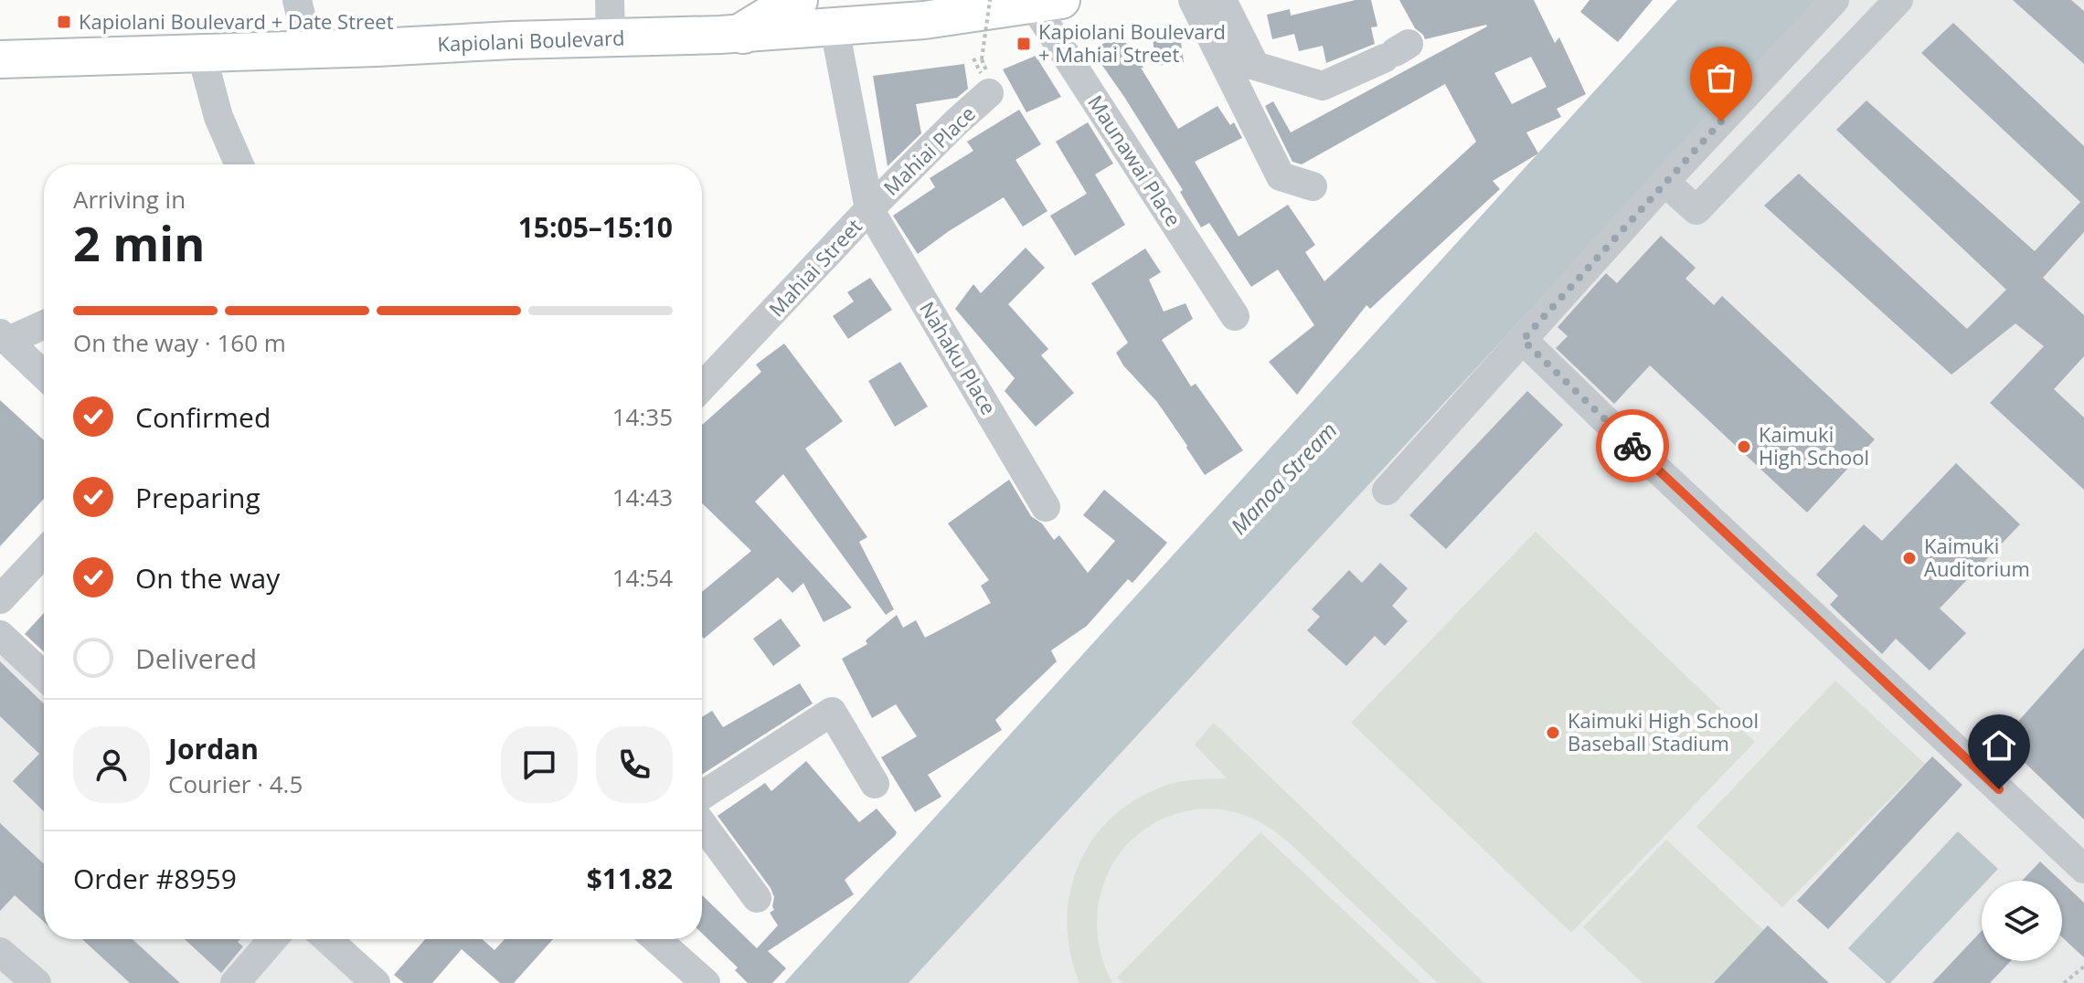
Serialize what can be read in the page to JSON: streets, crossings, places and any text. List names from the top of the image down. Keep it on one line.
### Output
{"streets":{"main road":["Kapiolani Boulevard"],"street":["Mahiai Place","Maunawai Place","Mahiai Street","Nahaku Place"]},"crossings":[["Kapiolani Boulevard","Maunawai Place"],["Kapiolani Boulevard","Mahiai Street"],["Mahiai Place","Mahiai Street"],["Mahiai Place","Nahaku Place"],["Mahiai Street","Nahaku Place"]],"water":["Manoa Stream"],"places":{"transit":["Kapiolani Boulevard + Date Street","Kapiolani Boulevard + Mahiai Street"],"other":["Kaimuki High School","Kaimuki Auditorium","Kaimuki High School Baseball Stadium"]},"page":{"heading":["2 min","Arriving in","15:05–15:10"],"panel":["Jordan","Courier · 4.5","Order #8959","$11.82"],"bar":"On the way · 160 m","list":[["Confirmed","14:35"],["Preparing","14:43"],["On the way","14:54"],"Delivered"]}}
